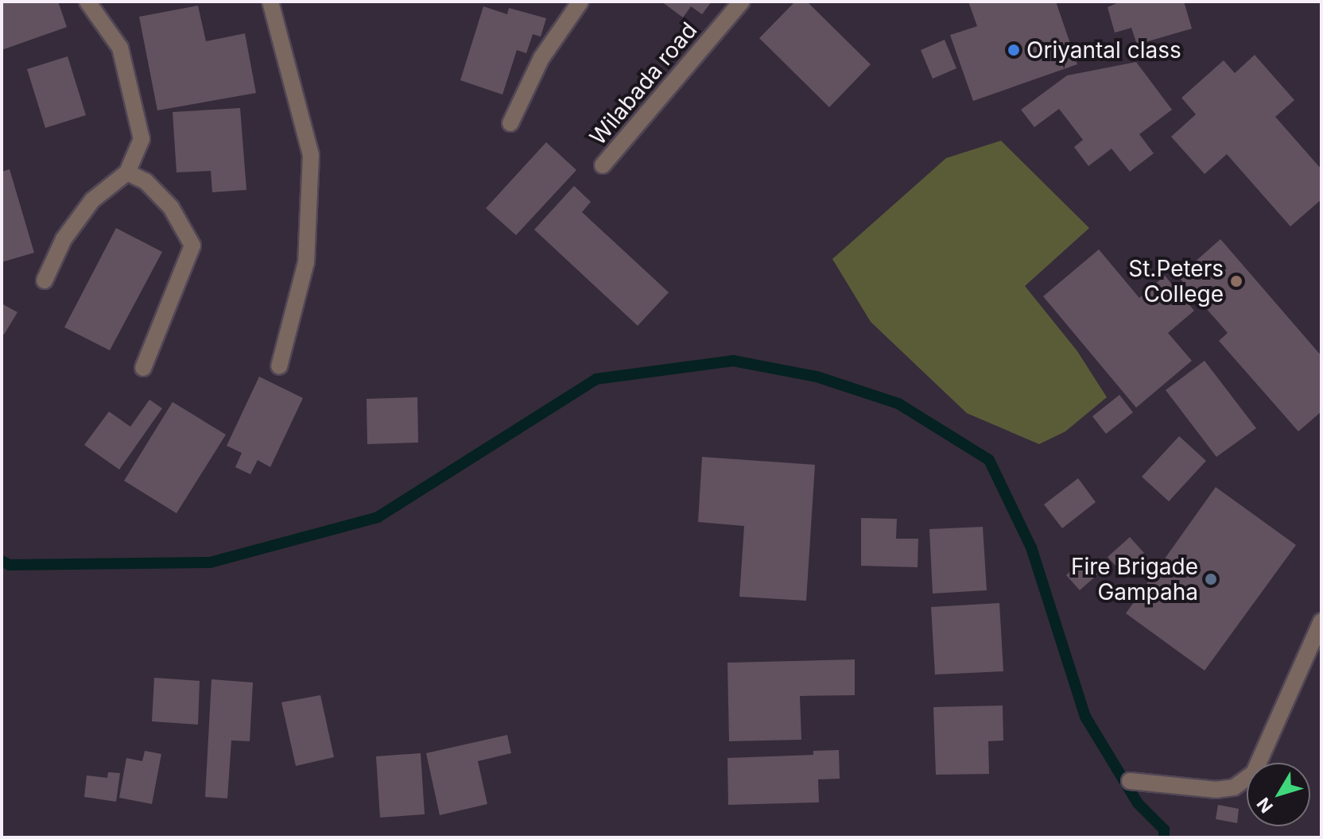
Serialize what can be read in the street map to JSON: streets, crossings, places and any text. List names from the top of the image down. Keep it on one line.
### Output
{"streets":{"street":["Wilabada road"]},"places":["Oriyantal class","St.Peters College","Fire Brigade Gampaha"],"north":"bottom left"}
